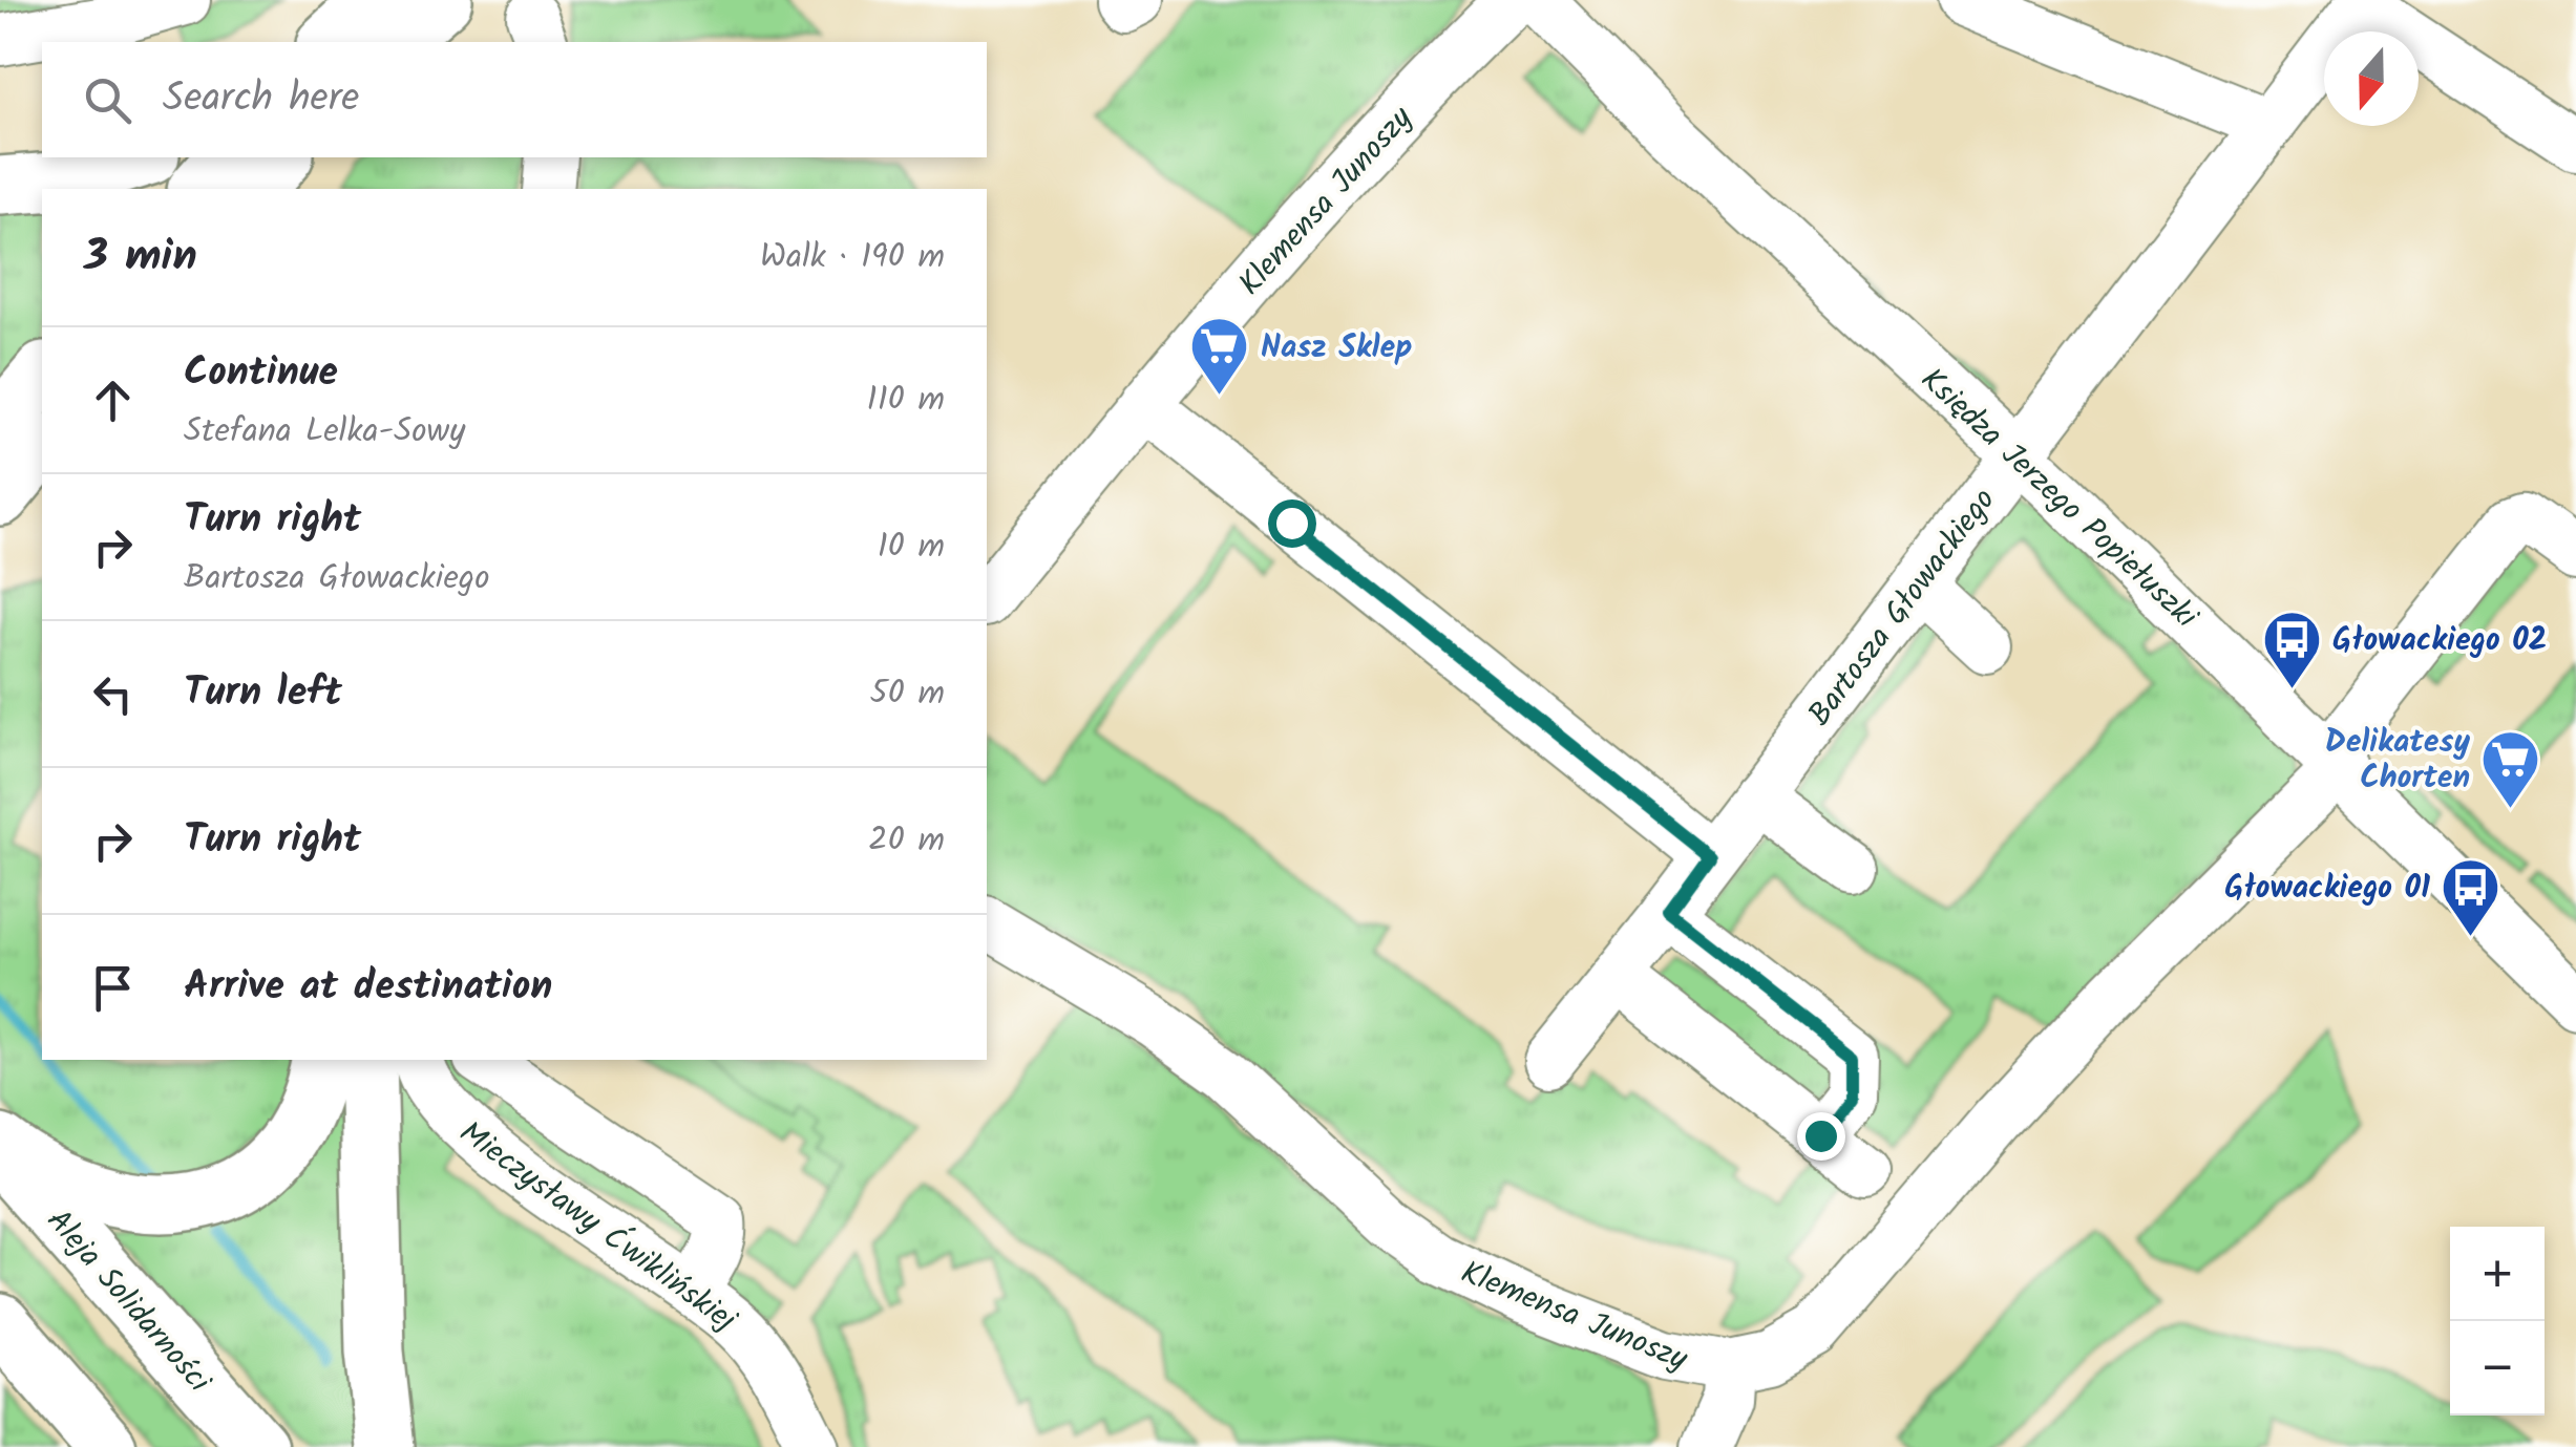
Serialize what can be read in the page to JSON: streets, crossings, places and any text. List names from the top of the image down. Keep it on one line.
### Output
{"streets":{"main road":["Aleja Solidarności"],"street":["Klemensa Junoszy","Księdza Jerzego Popiełuszki","Bartosza Głowackiego","Mieczysławy Ćwiklińskiej"]},"crossings":[["Klemensa Junoszy","Księdza Jerzego Popiełuszki"],["Księdza Jerzego Popiełuszki","Bartosza Głowackiego"]],"places":{"supermarket":["Nasz Sklep","Delikatesy Chorten"],"bus stop":["Głowackiego 02","Głowackiego 01"]},"north":"bottom","page":{"search":"Search here","heading":["3 min","Walk · 190 m"],"list":[["Continue","Stefana Lelka-Sowy","110 m"],["Turn right","Bartosza Głowackiego","10 m"],["Turn left","50 m"],["Turn right","20 m"],"Arrive at destination"],"map_buttons":["+","−"]}}
